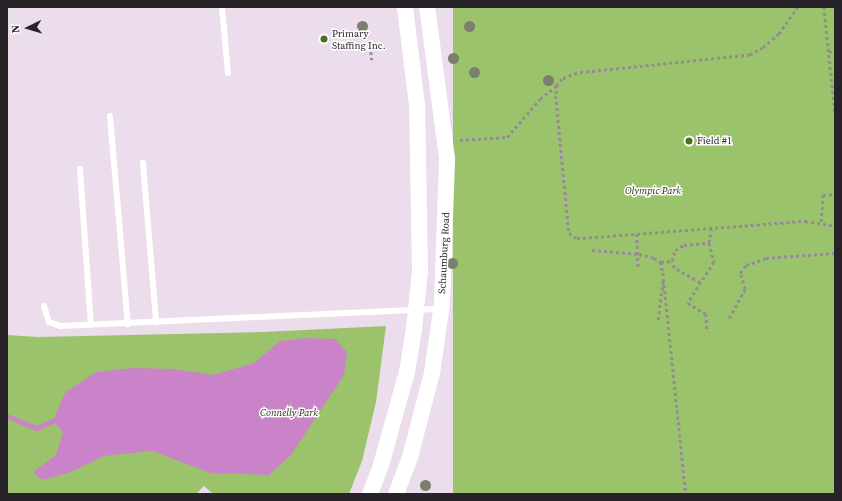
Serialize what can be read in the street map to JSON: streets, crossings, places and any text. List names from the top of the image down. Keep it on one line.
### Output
{"streets":{"street":["Schaumburg Road"]},"parks":["Olympic Park","Connelly Park"],"places":["Primary Staffing Inc.","Field #1"],"north":"left"}
